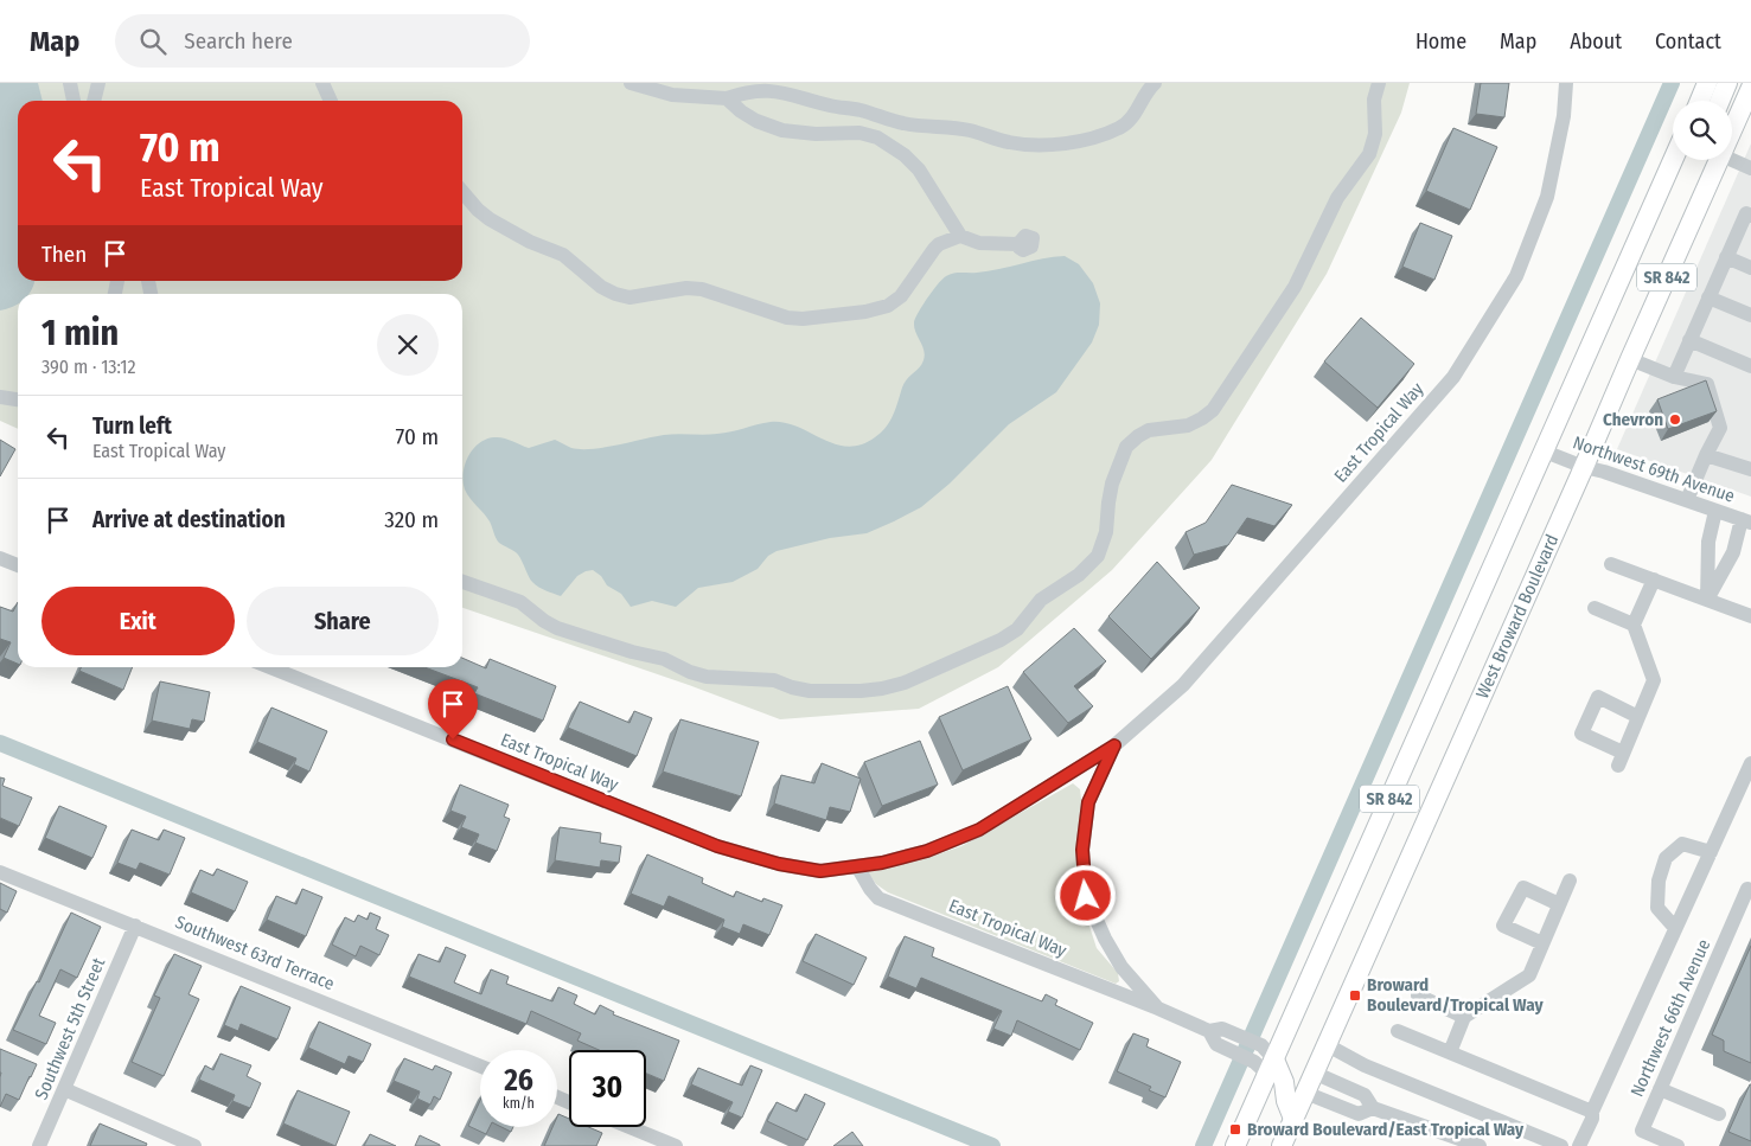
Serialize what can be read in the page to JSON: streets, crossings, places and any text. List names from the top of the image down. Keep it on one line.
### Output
{"streets":{"main road":["SR 842","West Broward Boulevard"],"street":["East Tropical Way","Northwest 69th Avenue","Southwest 63rd Terrace","Northwest 66th Avenue","Southwest 5th Street"]},"crossings":[["SR 842","East Tropical Way"],["SR 842","Northwest 69th Avenue"],["Northwest 69th Avenue","West Broward Boulevard"],["Southwest 63rd Terrace","Southwest 5th Street"]],"places":{"other":["Chevron"],"transit":["Broward Boulevard/Tropical Way","Broward Boulevard/East Tropical Way"]},"page":{"header":"Map","search":"Search here","nav":["Home","Map","About","Contact"],"turn":["70 m","East Tropical Way"],"then":"Then","heading":["1 min","390 m · 13:12"],"list":[{"name":"Turn left","note":"East Tropical Way","value":"70 m"},{"name":"Arrive at destination","value":"320 m"}],"buttons":["Exit","Share"],"speed":"26 km/h","limit":"30"}}
